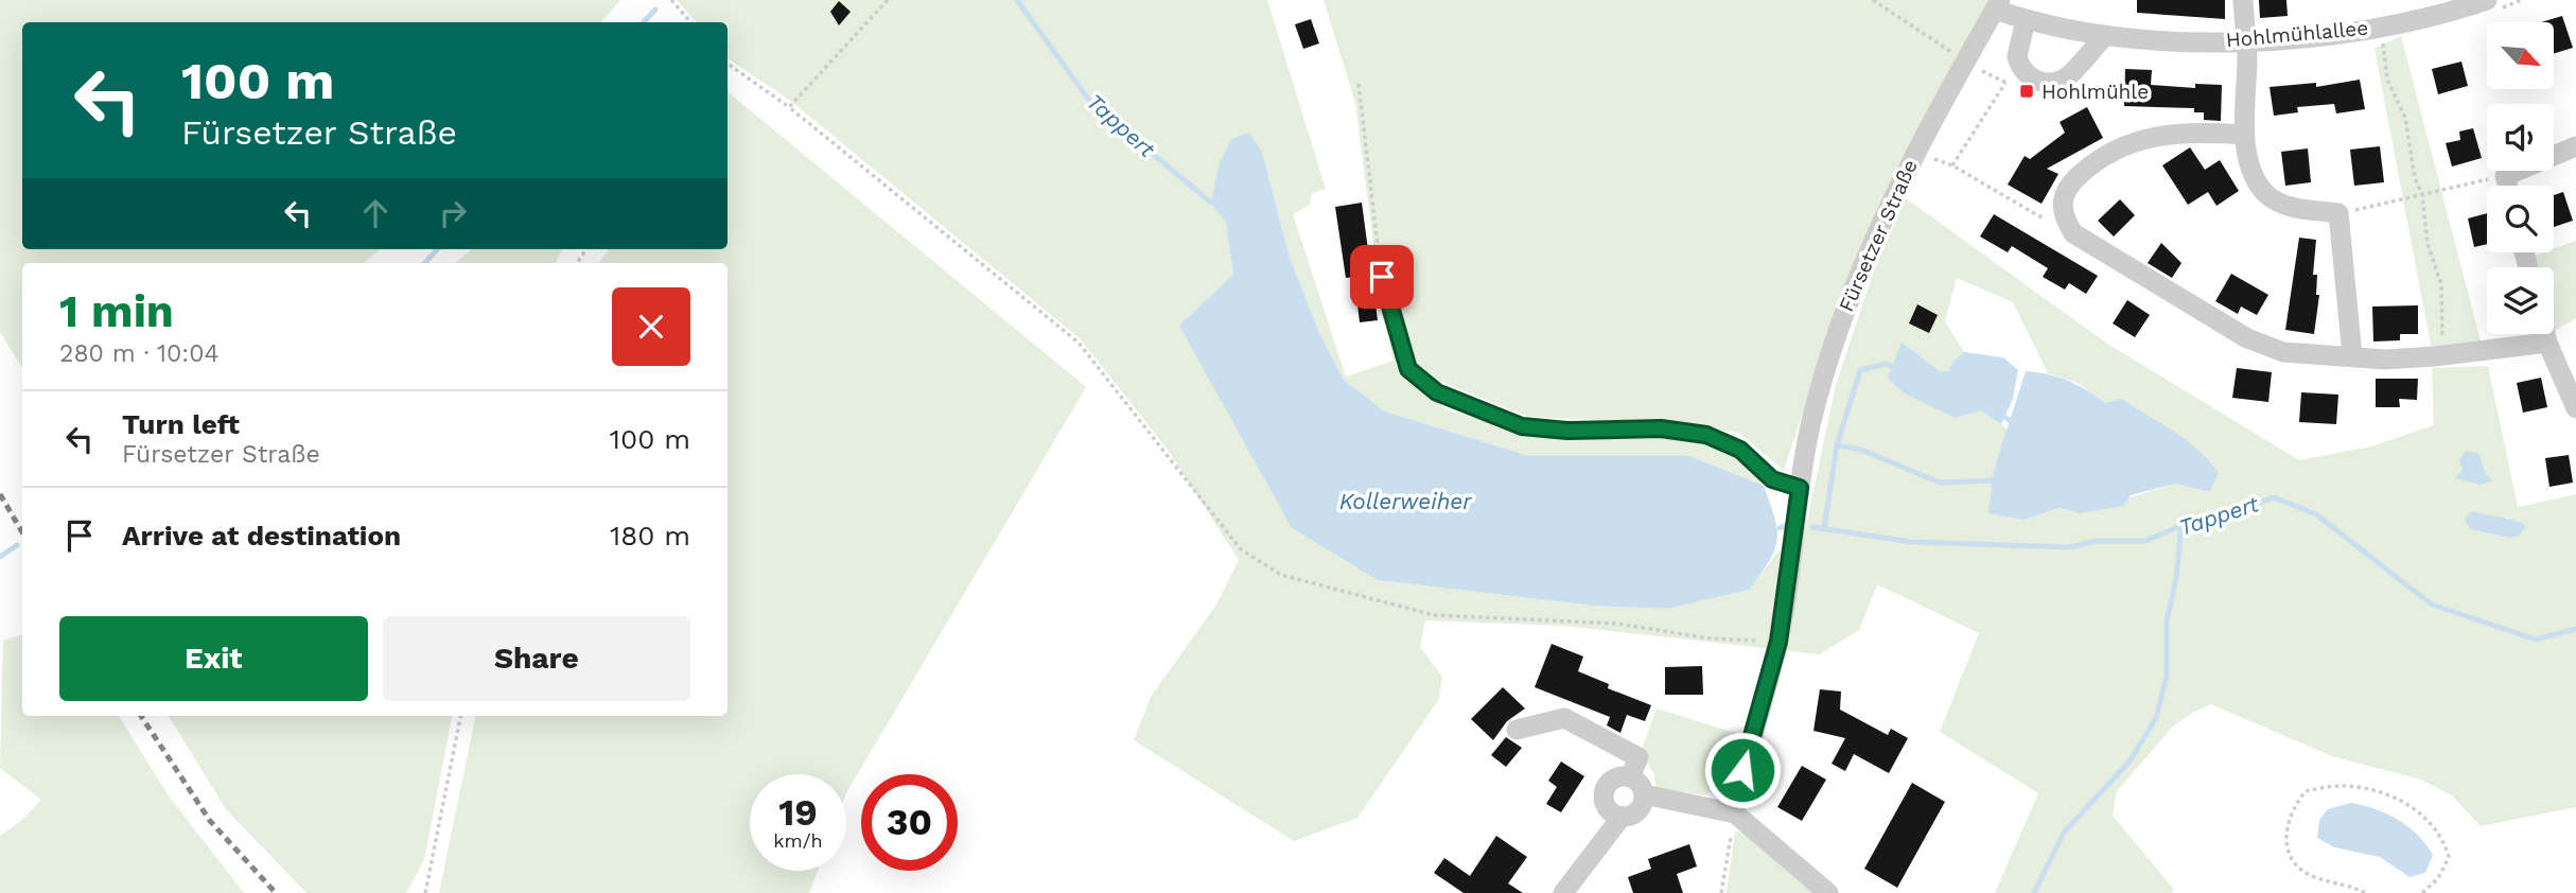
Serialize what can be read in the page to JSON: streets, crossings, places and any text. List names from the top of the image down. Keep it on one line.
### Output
{"streets":{"street":["Hohlmühlallee","Fürsetzer Straße"]},"crossings":[["Hohlmühlallee","Fürsetzer Straße"]],"water":["Tappert","Kollerweiher"],"places":{"transit":["Hohlmühle"]},"north":"bottom right","page":{"turn":["100 m","Fürsetzer Straße"],"heading":["1 min","280 m · 10:04"],"list":[{"name":"Turn left","note":"Fürsetzer Straße","value":"100 m"},{"name":"Arrive at destination","value":"180 m"}],"buttons":["Exit","Share"],"speed":"19 km/h","limit":"30"}}
